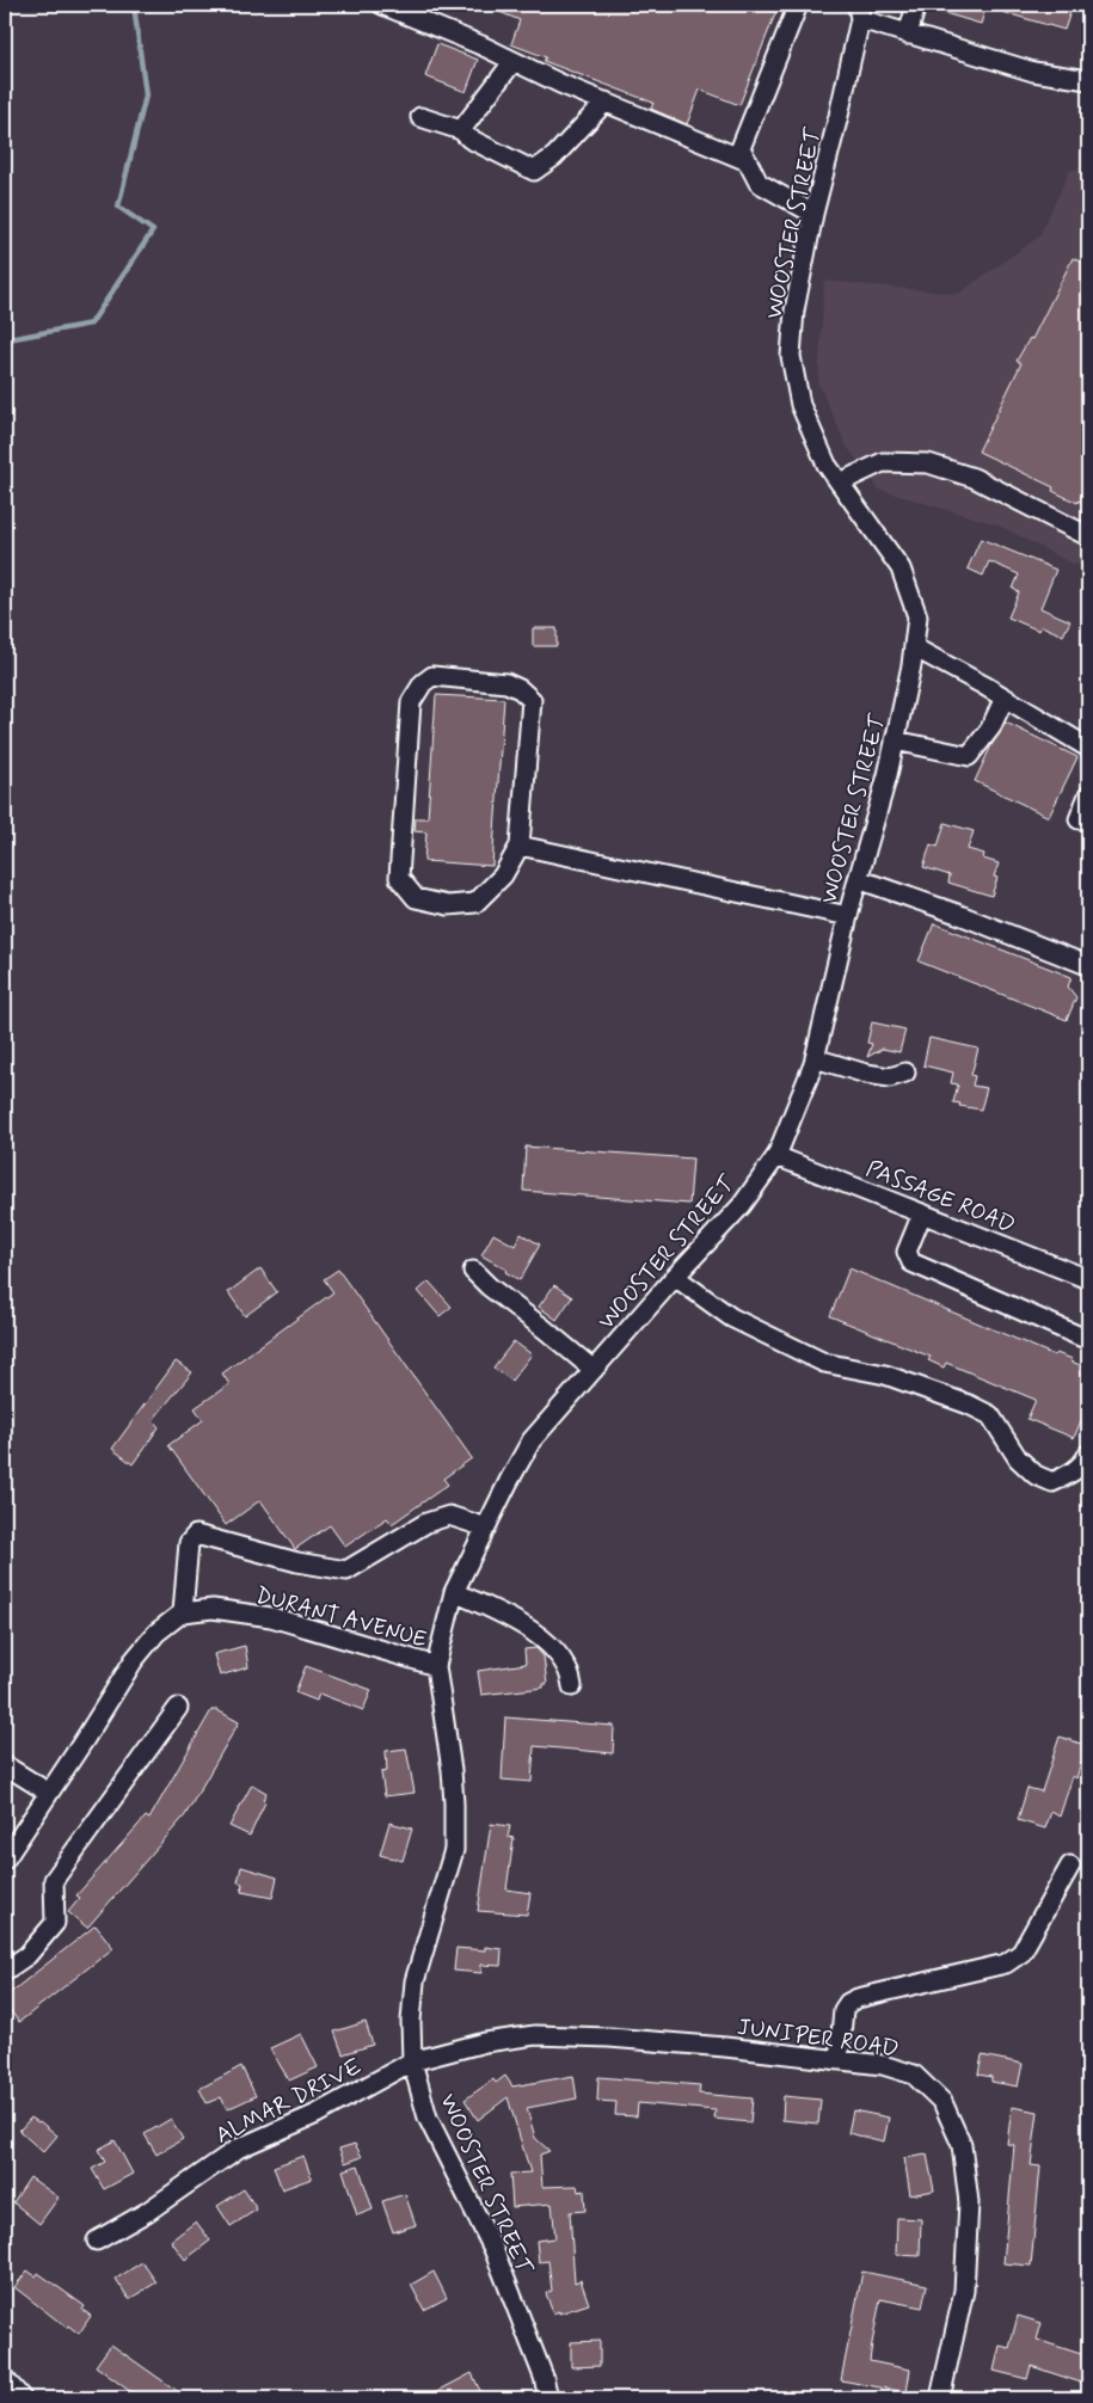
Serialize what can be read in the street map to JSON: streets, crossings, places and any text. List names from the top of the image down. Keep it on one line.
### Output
{"streets":{"street":["WOOSTER STREET","PASSAGE ROAD","DURANT AVENUE","JUNIPER ROAD","ALMAR DRIVE"]},"crossings":[["WOOSTER STREET","PASSAGE ROAD"],["WOOSTER STREET","DURANT AVENUE"],["WOOSTER STREET","JUNIPER ROAD"],["WOOSTER STREET","ALMAR DRIVE"],["JUNIPER ROAD","ALMAR DRIVE"]]}
